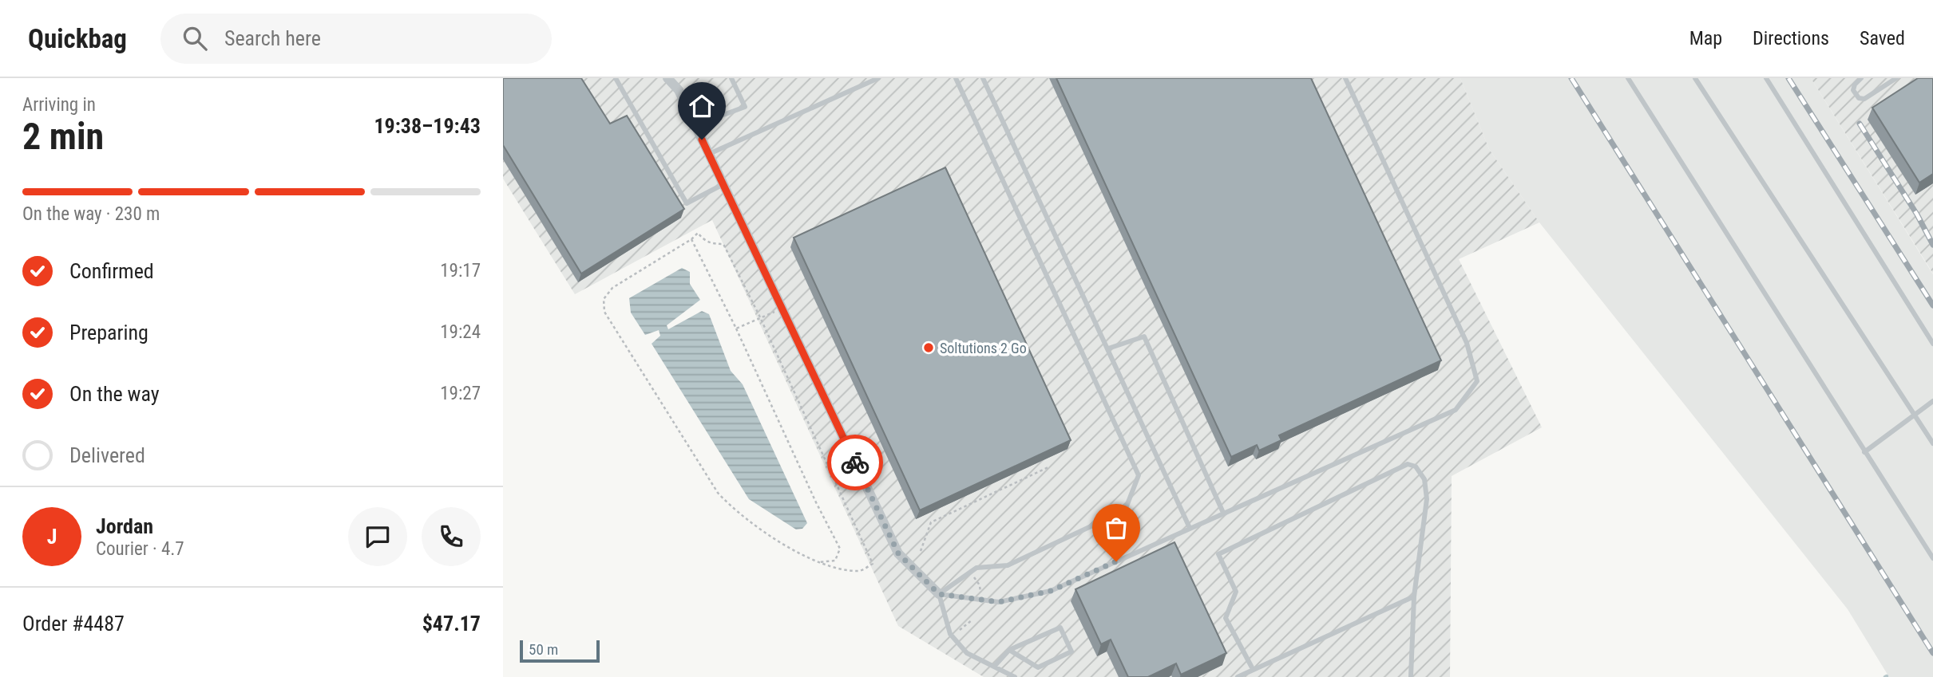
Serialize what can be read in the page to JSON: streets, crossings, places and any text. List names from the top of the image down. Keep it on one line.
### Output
{"places":["Soltutions 2 Go"],"scale_bar":"50 m","page":{"header":"Quickbag","search":"Search here","nav":["Map","Directions","Saved"],"heading":["2 min","Arriving in","19:38–19:43"],"panel":["Jordan","Courier · 4.7","Order #4487","$47.17"],"bar":"On the way · 230 m","list":[["Confirmed","19:17"],["Preparing","19:24"],["On the way","19:27"],"Delivered"],"round":"J","scale":"50 m"}}
